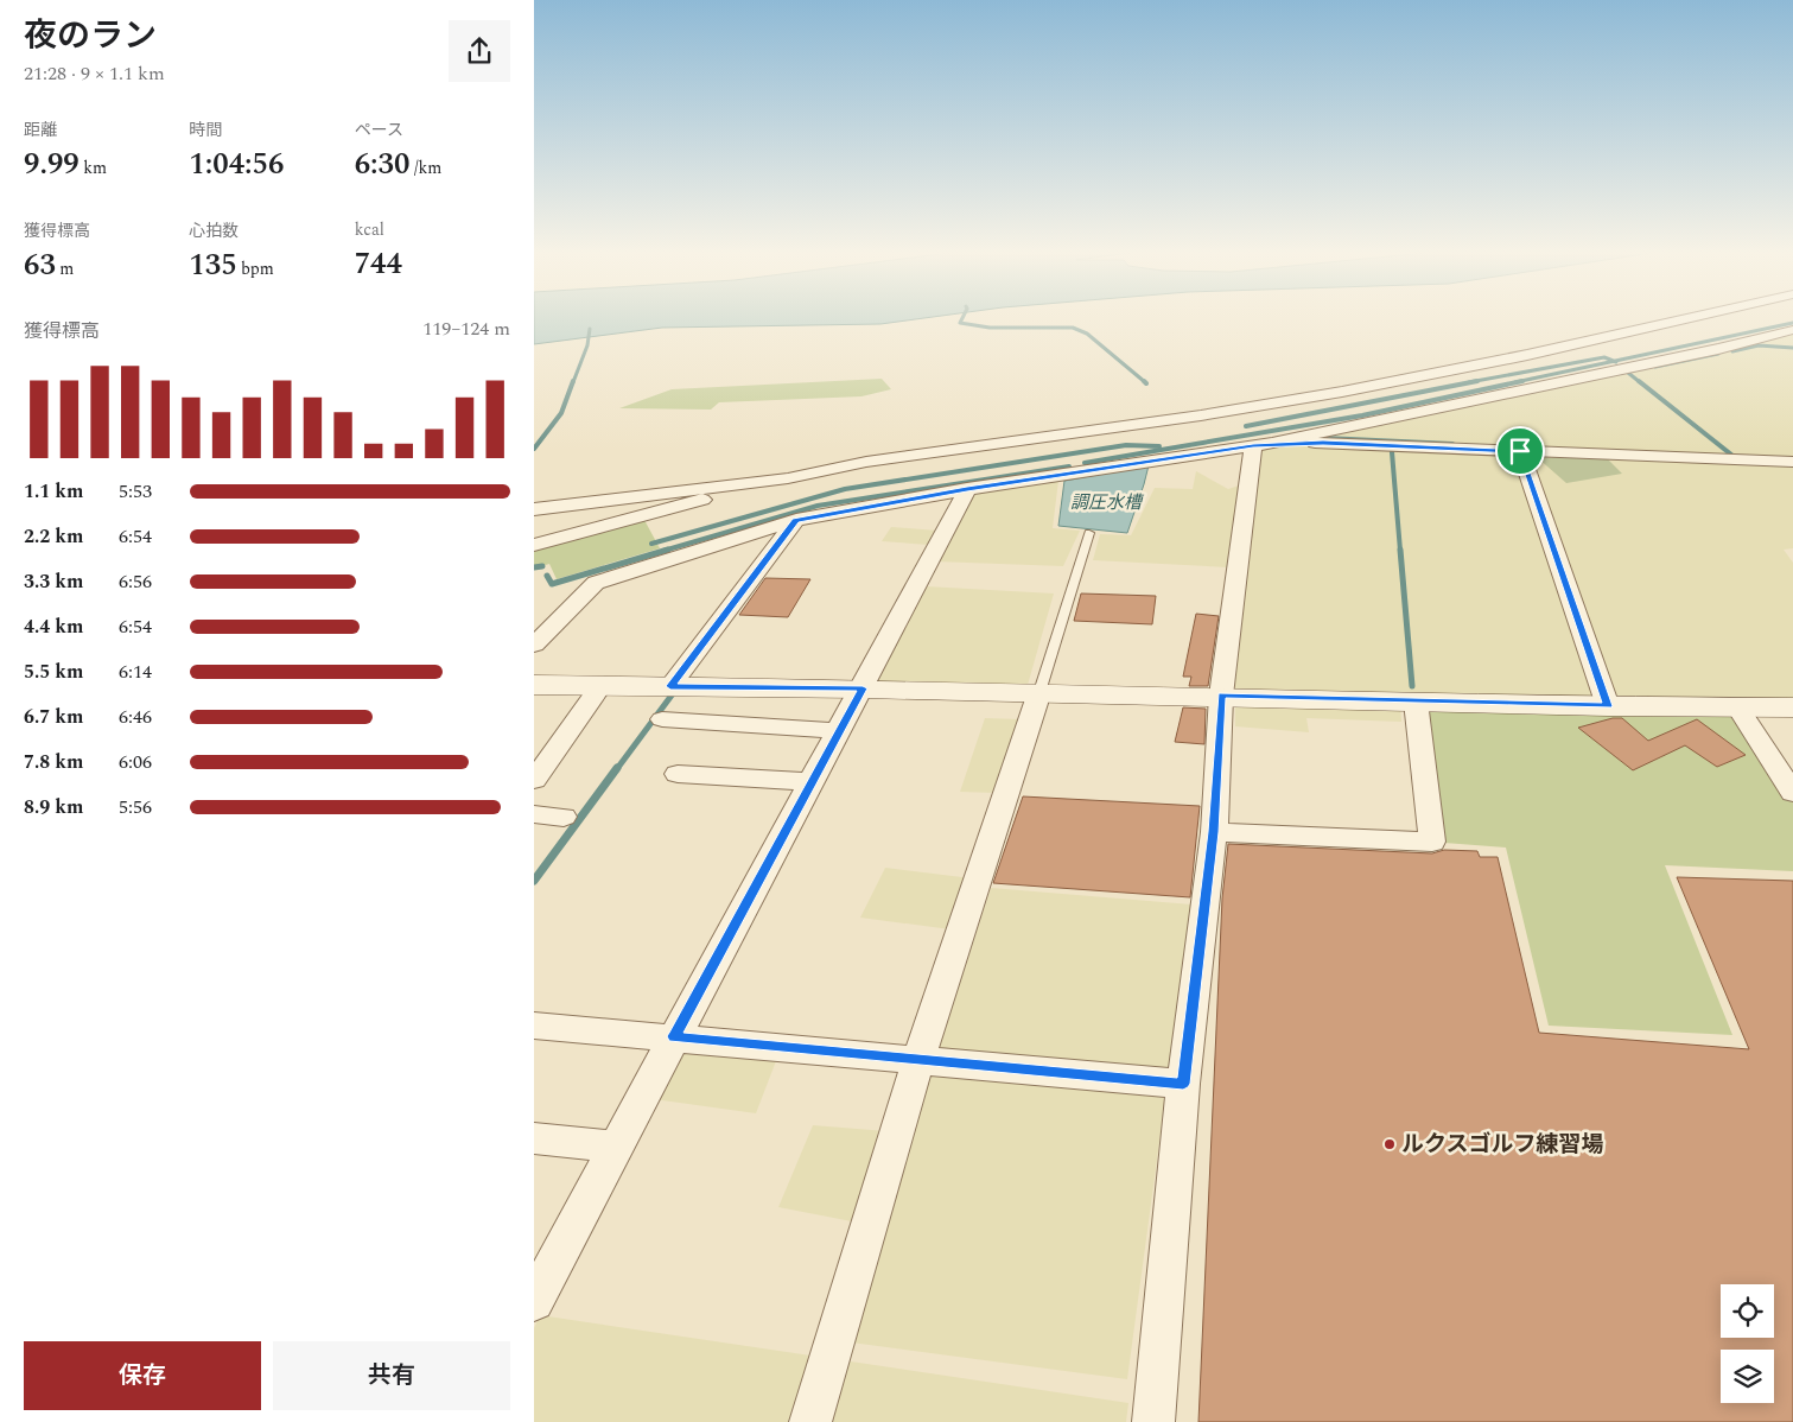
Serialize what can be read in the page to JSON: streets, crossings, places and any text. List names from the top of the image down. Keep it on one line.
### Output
{"water":["調圧水槽"],"places":["ルクスゴルフ練習場"],"page":{"heading":["夜のラン","21:28 · 9 × 1.1 km"],"stats":[["距離","9.99 km"],["時間","1:04:56"],["ペース","6:30 /km"],["獲得標高","63 m"],["心拍数","135 bpm"],["kcal","744"]],"chart":["獲得標高","119–124 m"],"list":[{"name":"1.1 km","note":"5:53"},{"name":"2.2 km","note":"6:54"},{"name":"3.3 km","note":"6:56"},{"name":"4.4 km","note":"6:54"},{"name":"5.5 km","note":"6:14"},{"name":"6.7 km","note":"6:46"},{"name":"7.8 km","note":"6:06"},{"name":"8.9 km","note":"5:56"}],"buttons":["保存","共有"]}}
